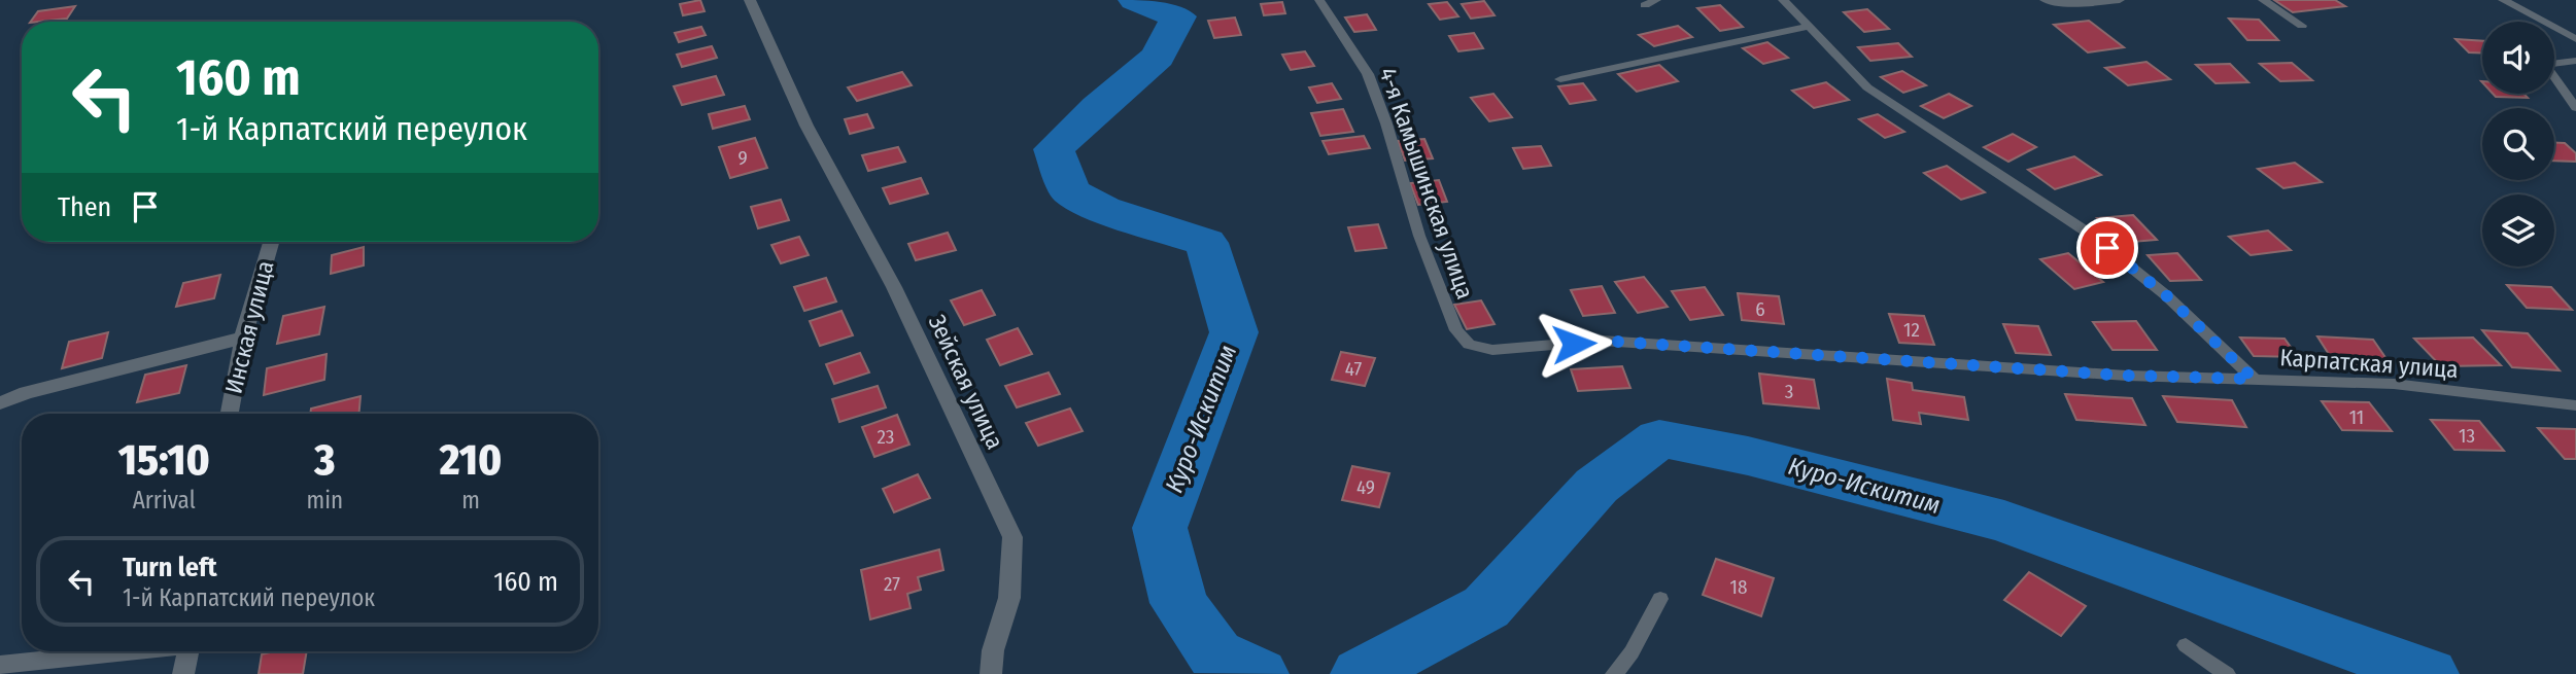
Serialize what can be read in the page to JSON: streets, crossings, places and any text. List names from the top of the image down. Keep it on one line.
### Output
{"streets":{"street":["Инская улица","Зейская улица"],"lane":["4-я Камышинская улица","Карпатская улица"]},"crossings":[["4-я Камышинская улица","Карпатская улица"]],"water":["Куро-Искитим"],"house_numbers":["9","6","12","47","3","11","13","23","49","27","18"],"page":{"turn":["160 m","1-й Карпатский переулок"],"then":"Then","eta":["15:10","Arrival","3","min","210","m"],"list":[{"name":"Turn left","note":"1-й Карпатский переулок","value":"160 m"}]}}
